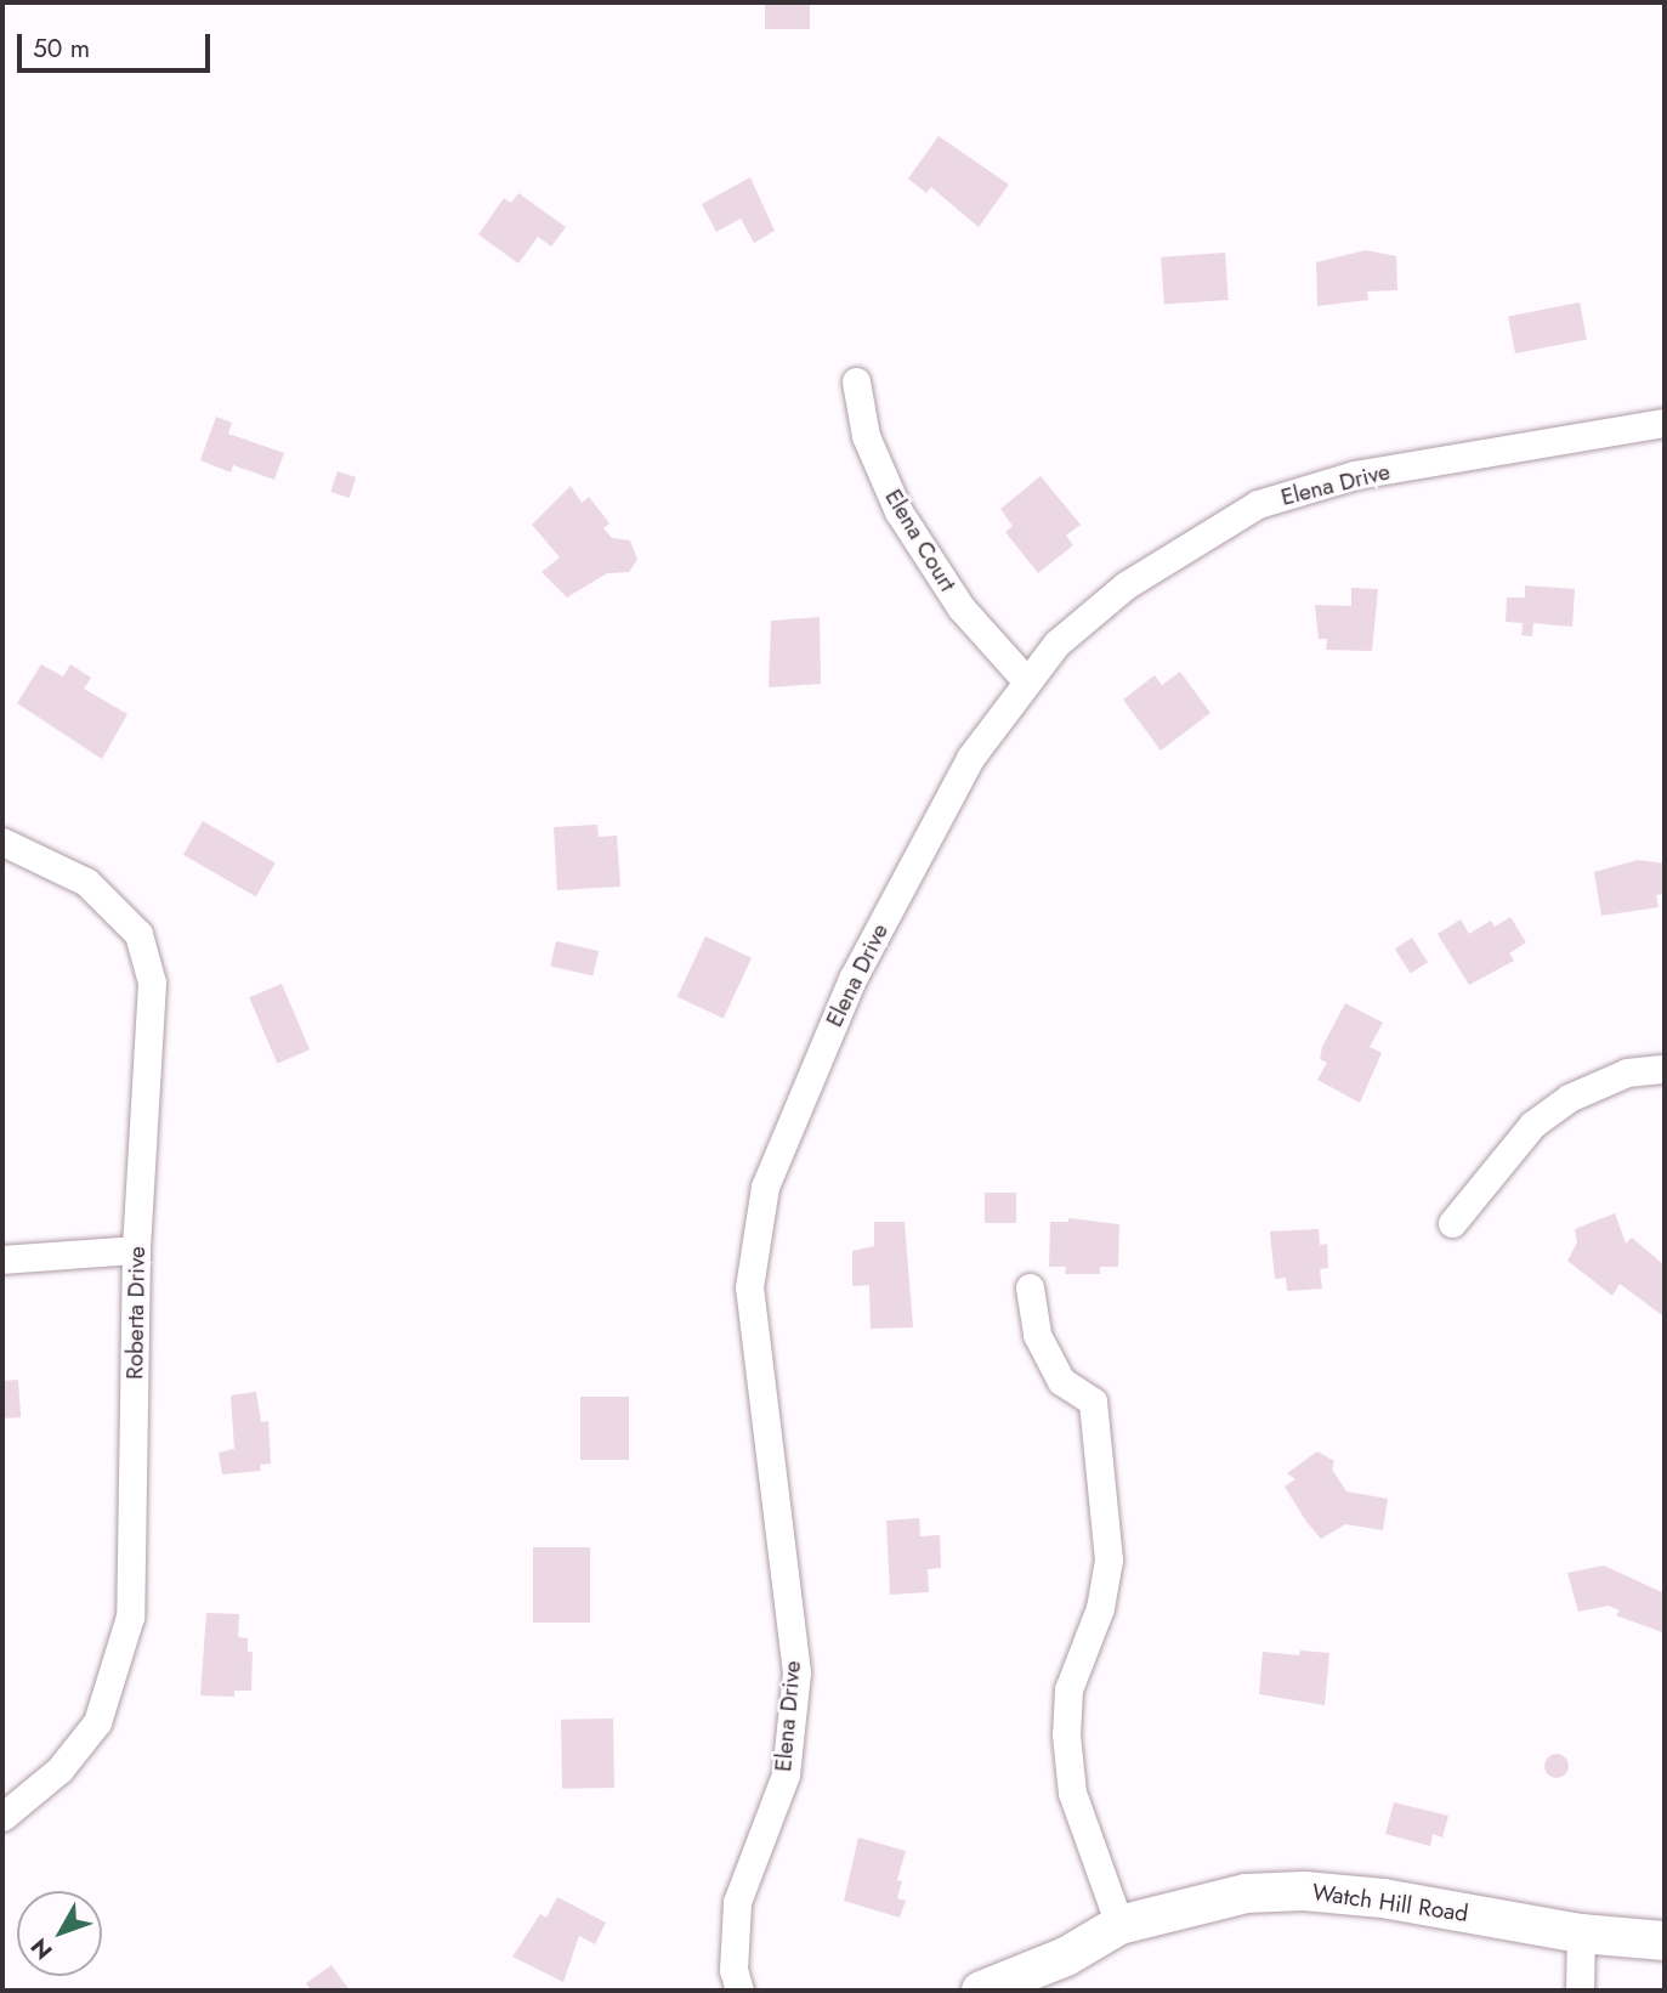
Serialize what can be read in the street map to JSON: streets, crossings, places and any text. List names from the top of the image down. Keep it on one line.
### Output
{"streets":{"street":["Elena Drive","Elena Court","Roberta Drive","Watch Hill Road"]},"crossings":[["Elena Drive","Elena Court"]],"scale_bar":"50 m","north":"bottom left"}
